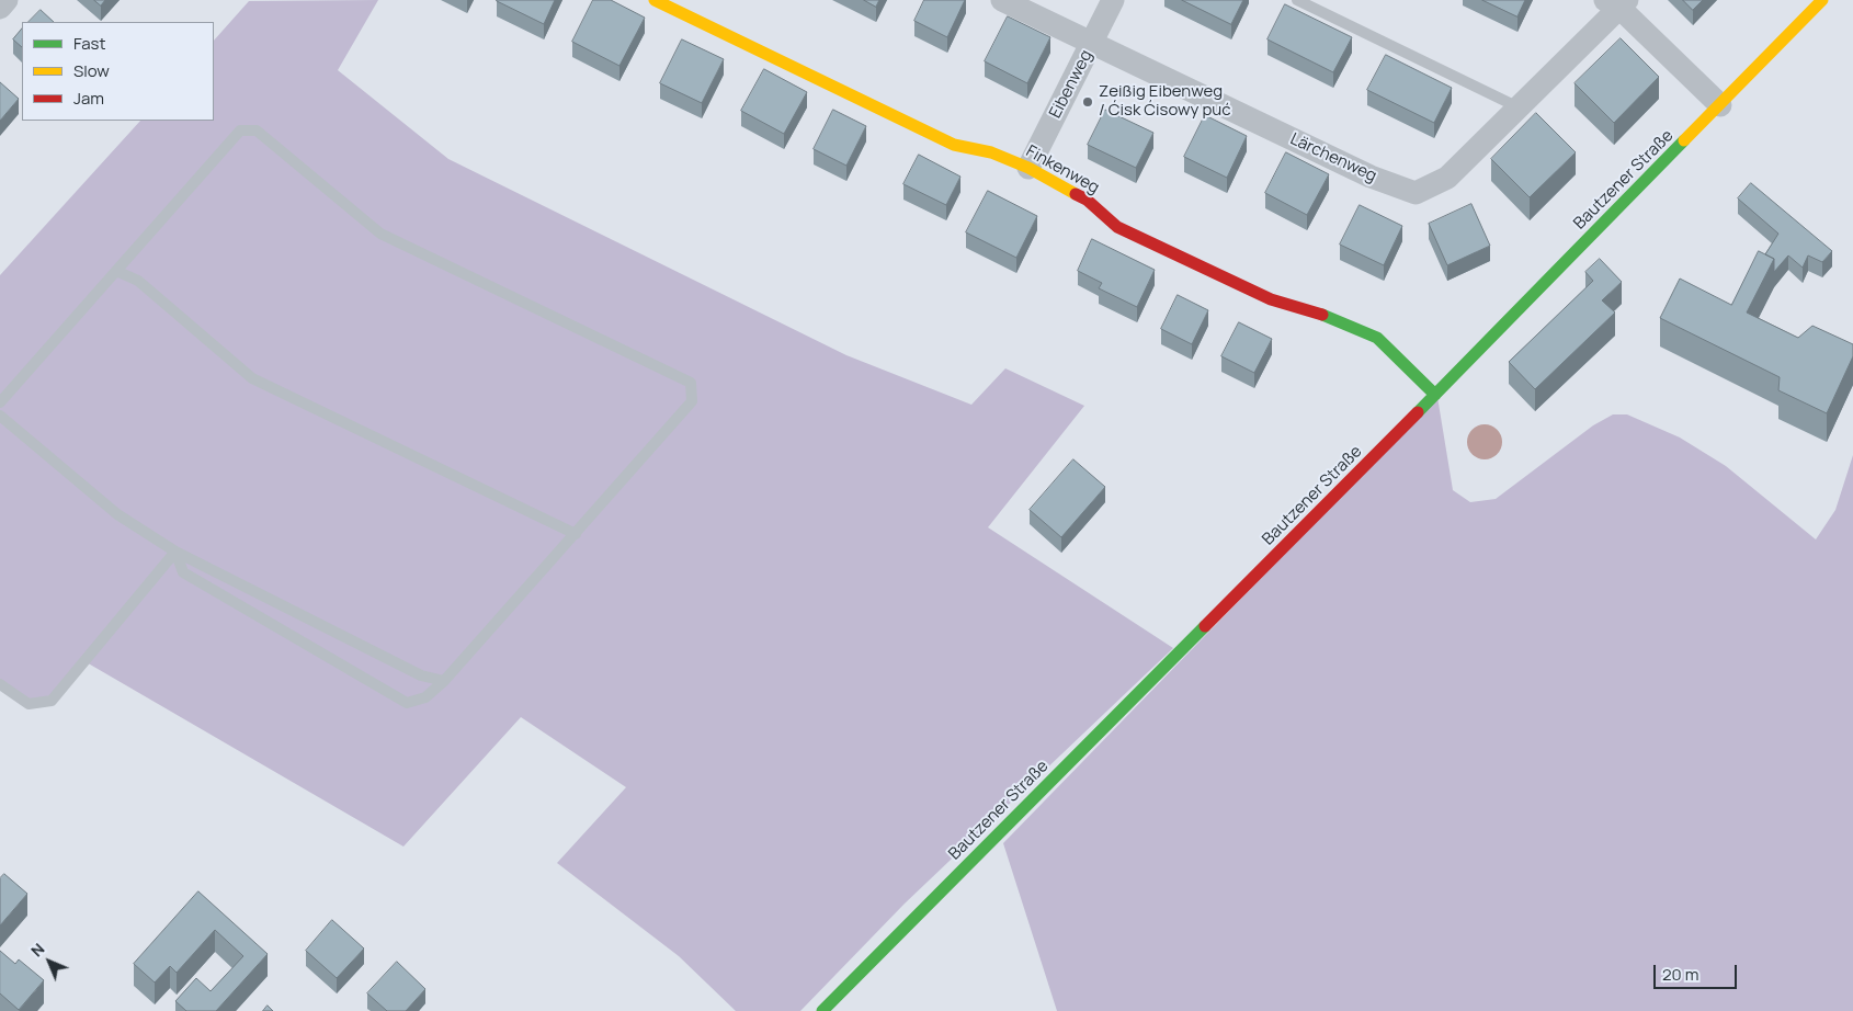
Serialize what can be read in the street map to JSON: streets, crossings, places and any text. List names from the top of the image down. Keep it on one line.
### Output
{"streets":{"street":["Eibenweg","Lärchenweg","Finkenweg","Bautzener Straße"]},"crossings":[["Eibenweg","Lärchenweg"],["Eibenweg","Finkenweg"],["Finkenweg","Bautzener Straße"]],"places":["Zeißig Eibenweg / Ćisk Ćisowy puć"],"legend":["Fast","Slow","Jam"],"scale_bar":"20 m","north":"top left"}
